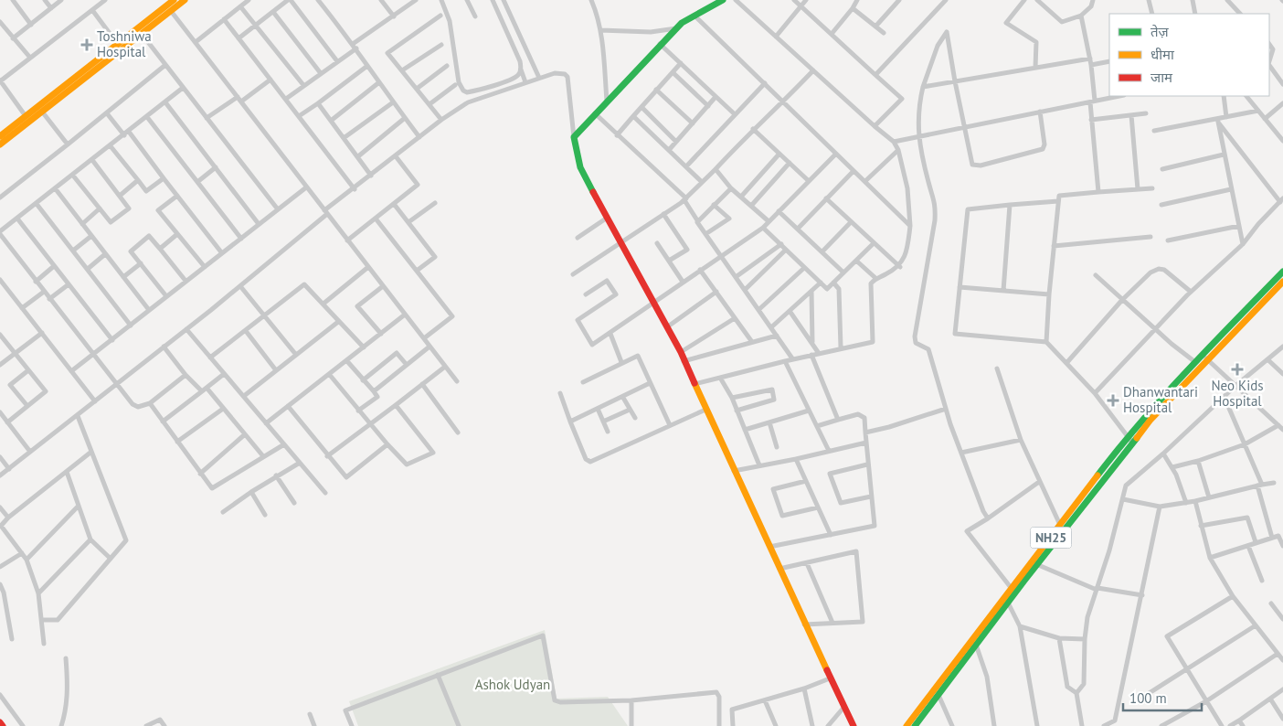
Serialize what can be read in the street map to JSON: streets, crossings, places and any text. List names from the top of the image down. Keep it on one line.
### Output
{"streets":{"street":["NH25"]},"parks":["Ashok Udyan"],"places":{"health":["Toshniwa Hospital","Neo Kids Hospital","Dhanwantari Hospital"]},"legend":["तेज़","धीमा","जाम"],"scale_bar":"100 m"}
